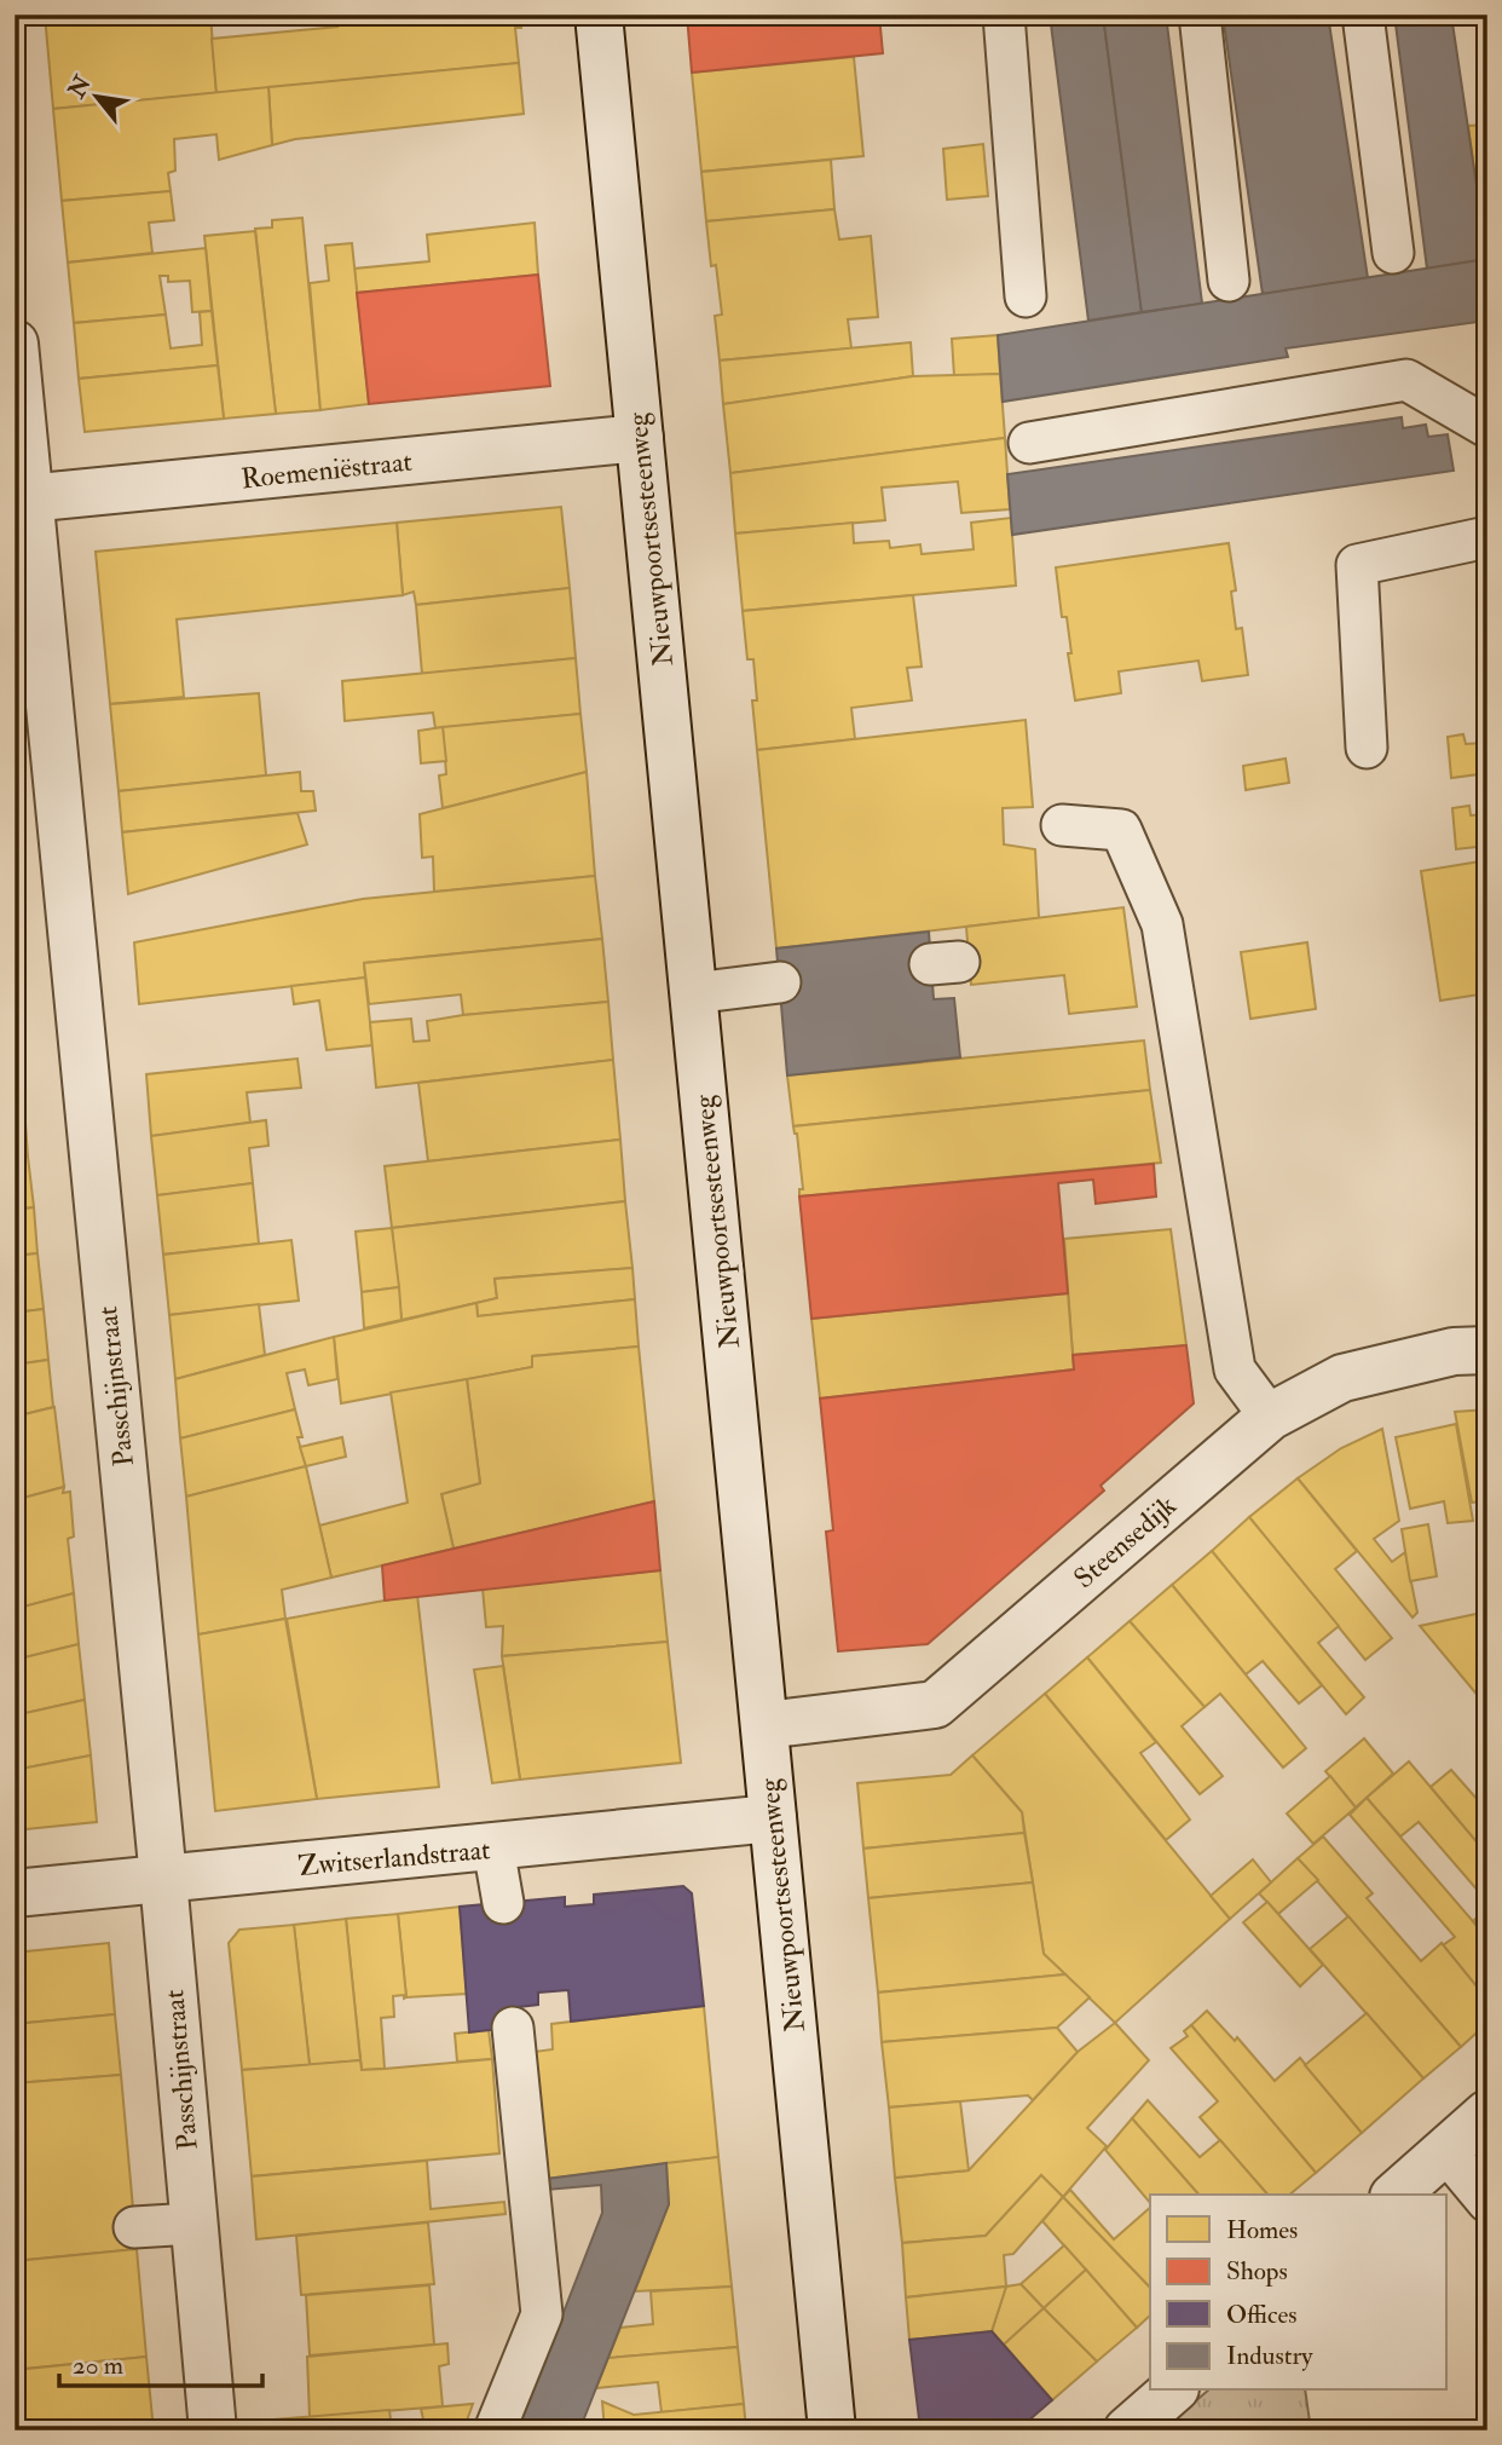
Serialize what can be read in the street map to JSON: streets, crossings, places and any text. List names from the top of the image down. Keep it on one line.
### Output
{"streets":{"street":["Roemeniëstraat","Nieuwpoortsesteenweg","Passchijnstraat","Steensedijk","Zwitserlandstraat"]},"crossings":[["Roemeniëstraat","Nieuwpoortsesteenweg"],["Roemeniëstraat","Passchijnstraat"],["Nieuwpoortsesteenweg","Steensedijk"],["Nieuwpoortsesteenweg","Zwitserlandstraat"],["Passchijnstraat","Zwitserlandstraat"]],"legend":["Homes","Shops","Offices","Industry"],"scale_bar":"20 m","north":"top left"}
